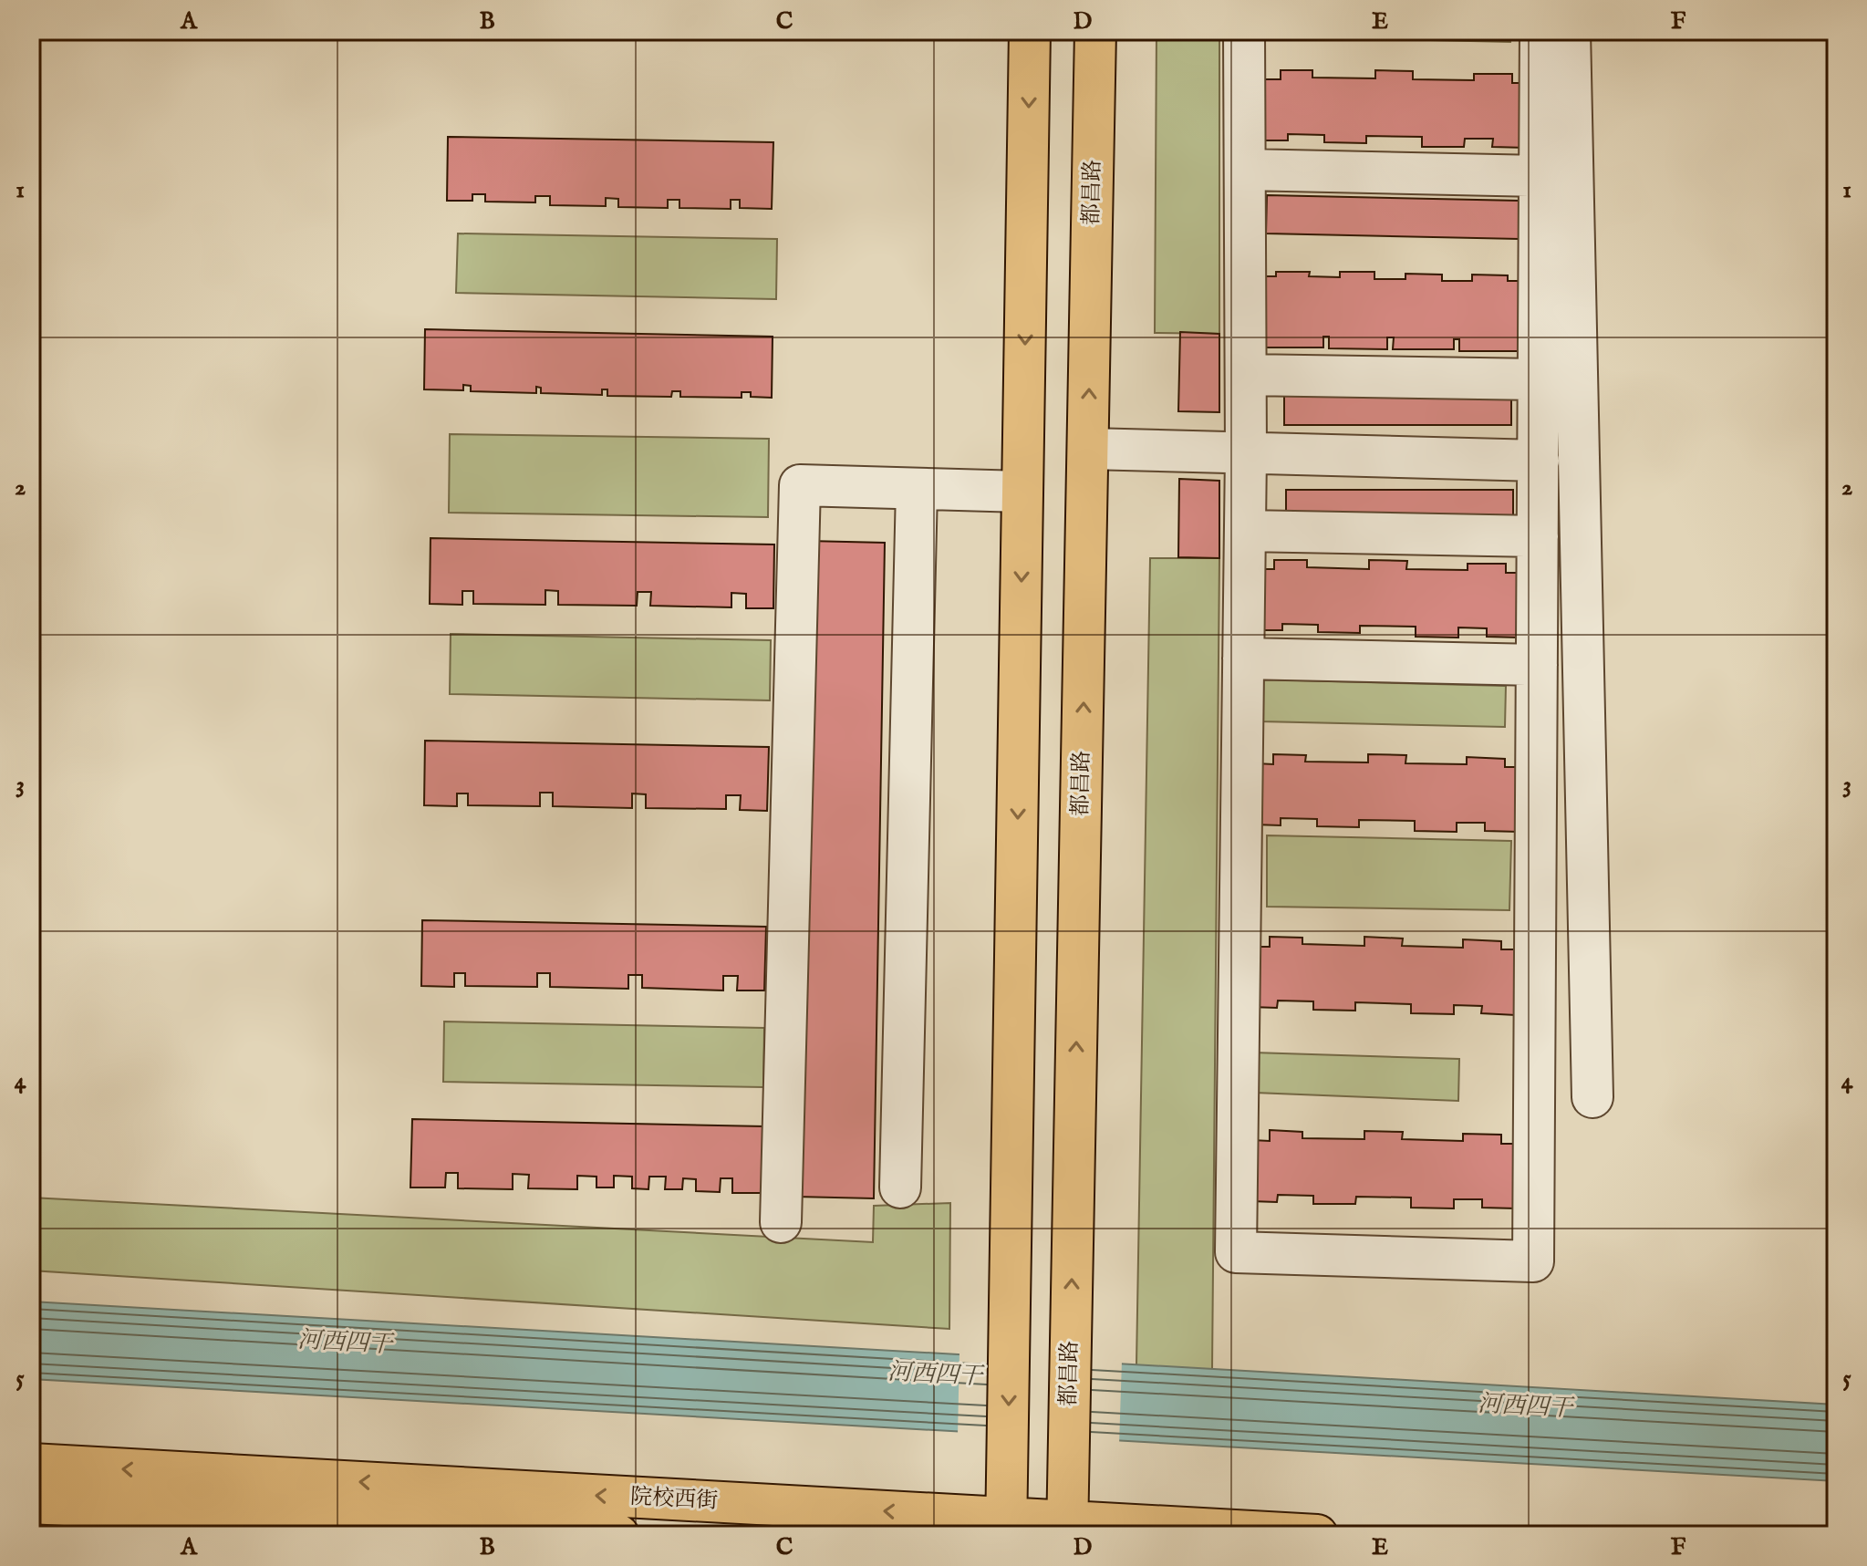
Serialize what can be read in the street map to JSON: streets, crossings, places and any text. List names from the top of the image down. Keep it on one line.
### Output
{"streets":{"main road":["都昌路","院校西街"]},"crossings":[["都昌路","院校西街"]],"water":["河西四干"],"grid":{"columns":["A","B","C","D","E","F"],"rows":["1","2","3","4","5"]}}
